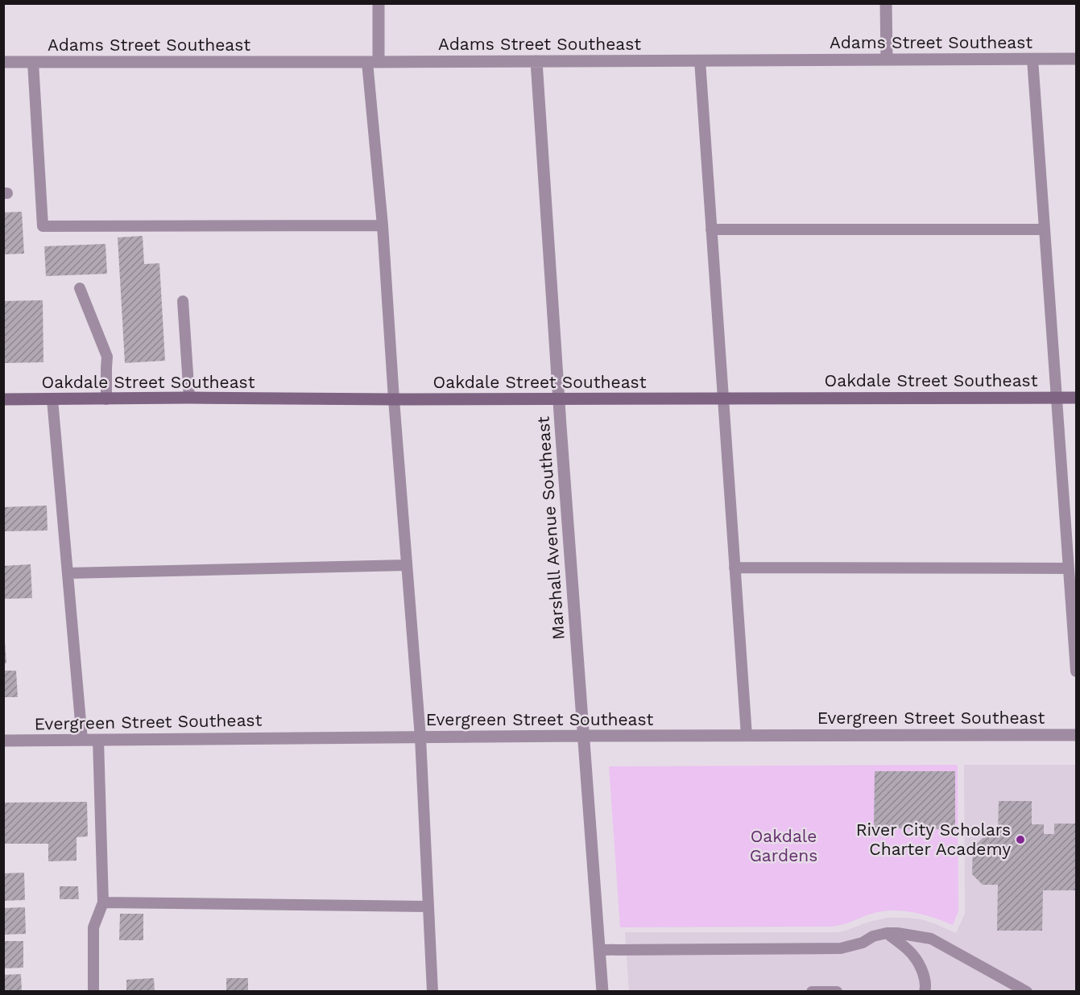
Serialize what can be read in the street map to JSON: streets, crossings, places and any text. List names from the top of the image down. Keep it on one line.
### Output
{"streets":{"street":["Adams Street Southeast","Oakdale Street Southeast","Marshall Avenue Southeast","Evergreen Street Southeast"]},"crossings":[["Adams Street Southeast","Marshall Avenue Southeast"],["Oakdale Street Southeast","Marshall Avenue Southeast"],["Marshall Avenue Southeast","Evergreen Street Southeast"]],"parks":["Oakdale Gardens"],"places":["River City Scholars Charter Academy"]}
